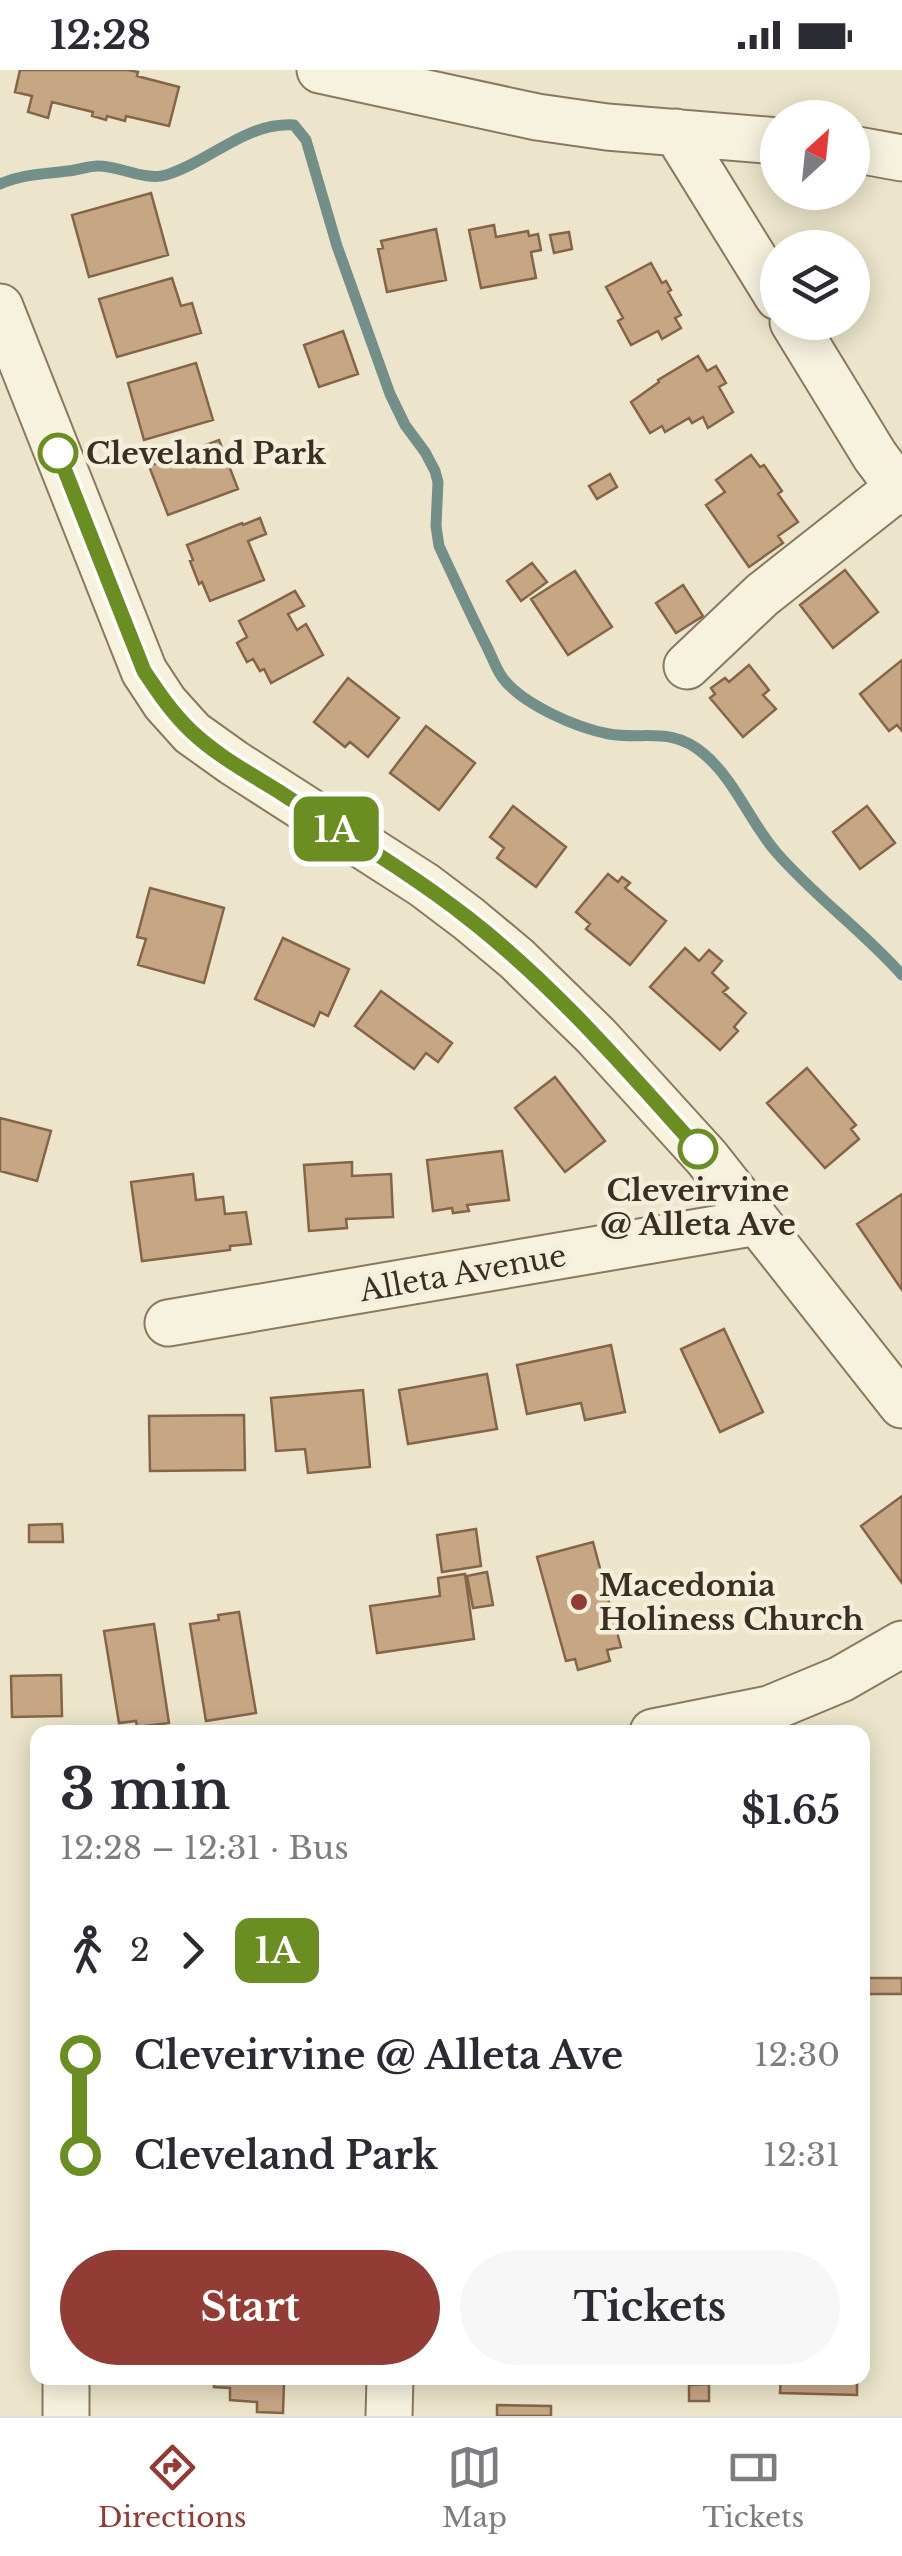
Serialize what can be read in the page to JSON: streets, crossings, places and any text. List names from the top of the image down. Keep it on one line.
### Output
{"streets":{"street":["Alleta Avenue"]},"places":["Cleveland Park","Cleveirvine @ Alleta Ave","Macedonia Holiness Church"],"lines":["bus line 1A"],"north":"top right","page":{"status":"12:28","on_map":"1A","heading":["3 min","12:28 – 12:31 · Bus","$1.65"],"legs":["2","1A"],"list":[{"name":"Cleveirvine @ Alleta Ave","value":"12:30"},{"name":"Cleveland Park","value":"12:31"}],"buttons":["Start","Tickets"],"tabs":["Directions","Map","Tickets"]}}
